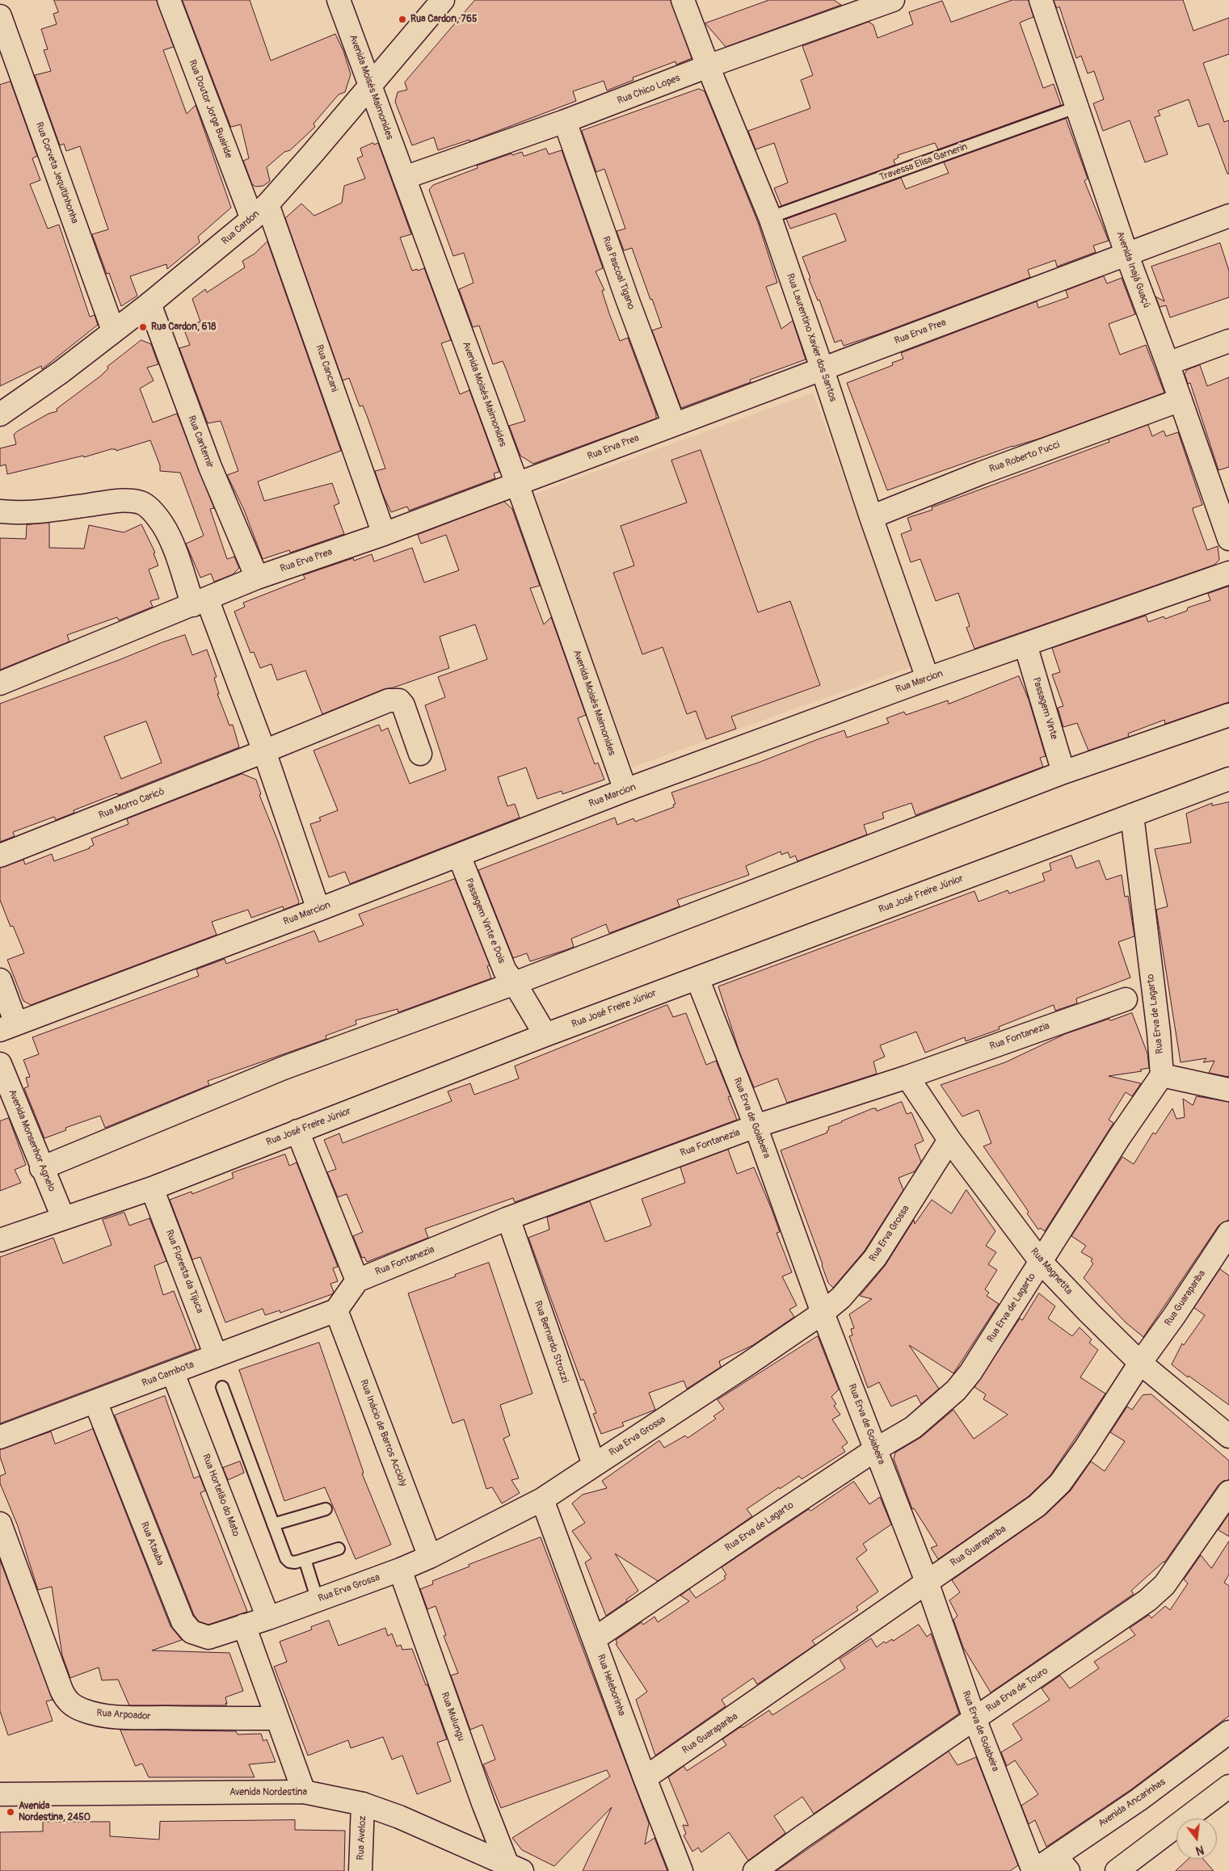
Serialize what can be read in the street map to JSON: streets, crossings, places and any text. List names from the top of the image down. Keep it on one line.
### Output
{"streets":{"street":["Avenida Moisés Maimonides","Rua Chico Lopes","Rua Doutor Jorge Buairide","Rua Corveta Jequitinhonha","Rua Cardon","Avenida Inajá Guaçú","Rua Pascoal Tigano","Rua Erva Prea","Rua Laurentino Xavier dos Santos","Rua Cancani","Rua Cantemir","Rua Roberto Pucci","Rua Marcion","Passagem Vinte","Rua Morro Caricó","Rua José Freire Júnior","Passagem Vinte e Dois","Rua Erva de Lagarto","Rua Fontanezia","Rua Erva de Goiabeira","Avenida Monsenhor Agnelo","Rua Erva Grossa","Rua Floresta da Tijuca","Rua Magnetita","Rua Guarapariba","Rua Bernardo Strozzi","Rua Cambota","Rua Inácio de Barros Accioly","Rua Hortelão do Mato","Rua Atauba","Rua Heleborinha","Rua Erva de Touro","Rua Arpoador","Rua Mulungu","Avenida Nordestina","Avenida Ancarinhas","Rua Aveloz"],"lane":["Travessa Elisa Garnerin"]},"crossings":[["Avenida Moisés Maimonides","Rua Chico Lopes"],["Avenida Moisés Maimonides","Rua Cardon"],["Avenida Moisés Maimonides","Rua Erva Prea"],["Avenida Moisés Maimonides","Rua Marcion"],["Rua Chico Lopes","Rua Pascoal Tigano"],["Rua Chico Lopes","Rua Laurentino Xavier dos Santos"],["Rua Doutor Jorge Buairide","Rua Cardon"],["Rua Doutor Jorge Buairide","Rua Cancani"],["Travessa Elisa Garnerin","Avenida Inajá Guaçú"],["Travessa Elisa Garnerin","Rua Laurentino Xavier dos Santos"],["Rua Corveta Jequitinhonha","Rua Cardon"],["Rua Cardon","Rua Cancani"],["Rua Cardon","Rua Cantemir"],["Avenida Inajá Guaçú","Rua Erva Prea"],["Avenida Inajá Guaçú","Rua Roberto Pucci"],["Rua Pascoal Tigano","Rua Erva Prea"],["Rua Erva Prea","Rua Laurentino Xavier dos Santos"],["Rua Erva Prea","Rua Cancani"],["Rua Erva Prea","Rua Cantemir"],["Rua Laurentino Xavier dos Santos","Rua Roberto Pucci"],["Rua Laurentino Xavier dos Santos","Rua Marcion"],["Rua Marcion","Passagem Vinte"],["Rua Marcion","Passagem Vinte e Dois"],["Rua José Freire Júnior","Passagem Vinte e Dois"],["Rua José Freire Júnior","Rua Erva de Lagarto"],["Rua José Freire Júnior","Rua Erva de Goiabeira"],["Rua José Freire Júnior","Avenida Monsenhor Agnelo"],["Rua José Freire Júnior","Rua Floresta da Tijuca"],["Rua Erva de Lagarto","Rua Erva de Goiabeira"],["Rua Erva de Lagarto","Rua Magnetita"],["Rua Erva de Lagarto","Rua Heleborinha"],["Rua Fontanezia","Rua Erva de Goiabeira"],["Rua Fontanezia","Rua Magnetita"],["Rua Fontanezia","Rua Bernardo Strozzi"],["Rua Erva de Goiabeira","Rua Erva Grossa"],["Rua Erva de Goiabeira","Rua Guarapariba"],["Rua Erva de Goiabeira","Rua Erva de Touro"],["Rua Erva de Goiabeira","Avenida Ancarinhas"],["Rua Erva Grossa","Rua Magnetita"],["Rua Erva Grossa","Rua Bernardo Strozzi"],["Rua Erva Grossa","Rua Inácio de Barros Accioly"],["Rua Erva Grossa","Rua Hortelão do Mato"],["Rua Erva Grossa","Rua Atauba"],["Rua Erva Grossa","Rua Heleborinha"],["Rua Erva Grossa","Rua Mulungu"],["Rua Floresta da Tijuca","Rua Cambota"],["Rua Magnetita","Rua Guarapariba"],["Rua Guarapariba","Rua Heleborinha"],["Rua Cambota","Rua Inácio de Barros Accioly"],["Rua Cambota","Rua Hortelão do Mato"],["Rua Cambota","Rua Atauba"],["Rua Mulungu","Avenida Nordestina"],["Avenida Nordestina","Rua Aveloz"]],"places":["Rua Cardon, 765","Rua Cardon, 618","Avenida Nordestina, 2450"],"north":"bottom"}
